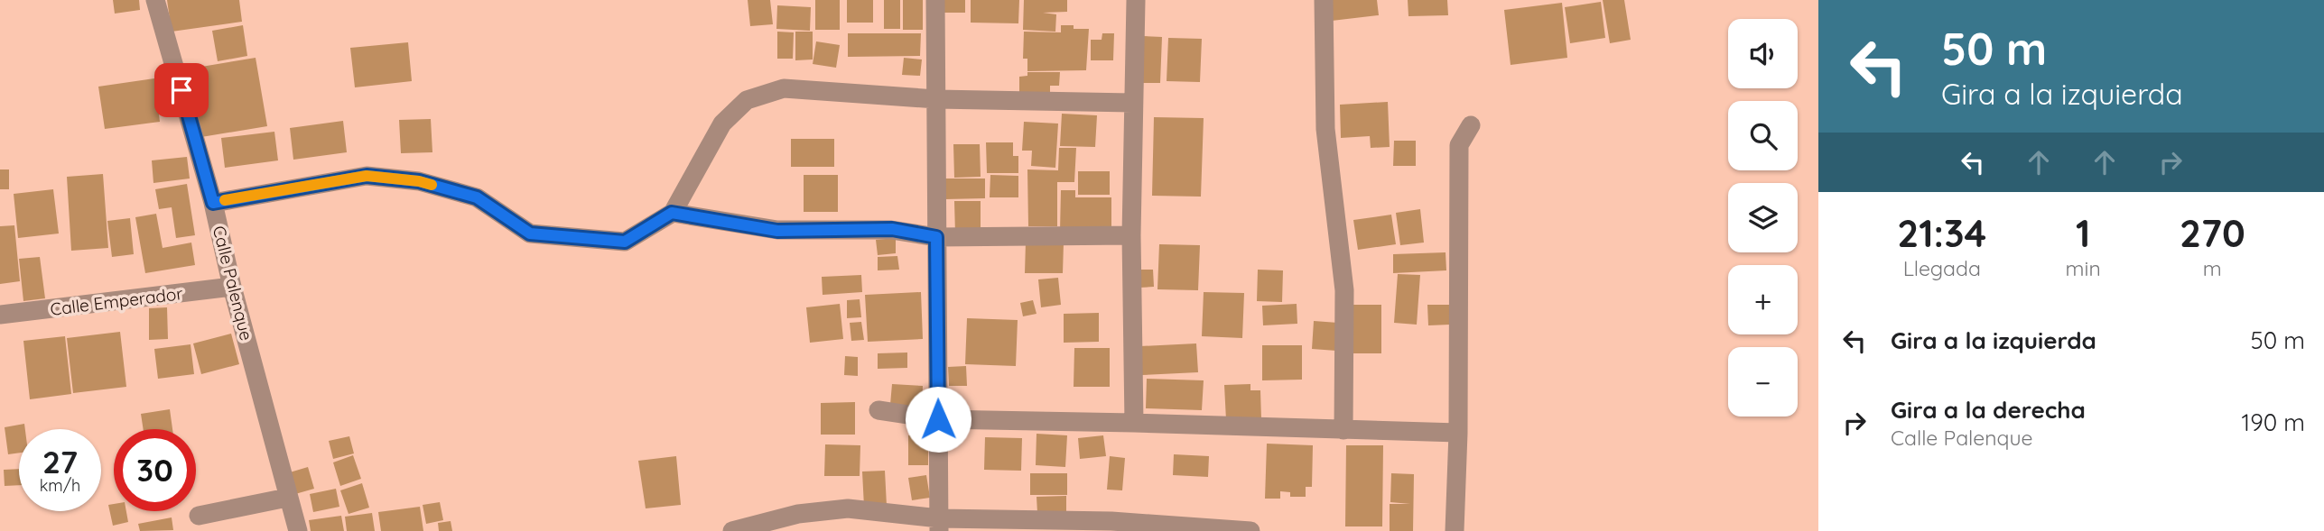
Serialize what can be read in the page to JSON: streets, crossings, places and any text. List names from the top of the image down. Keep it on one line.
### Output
{"streets":{"street":["Calle Palenque","Calle Emperador"]},"crossings":[["Calle Palenque","Calle Emperador"]],"page":{"turn":["50 m","Gira a la izquierda"],"map_buttons":["+","−"],"eta":["21:34","Llegada","1","min","270","m"],"list":[{"name":"Gira a la izquierda","value":"50 m"},{"name":"Gira a la derecha","note":"Calle Palenque","value":"190 m"}],"speed":"27 km/h","limit":"30"}}
